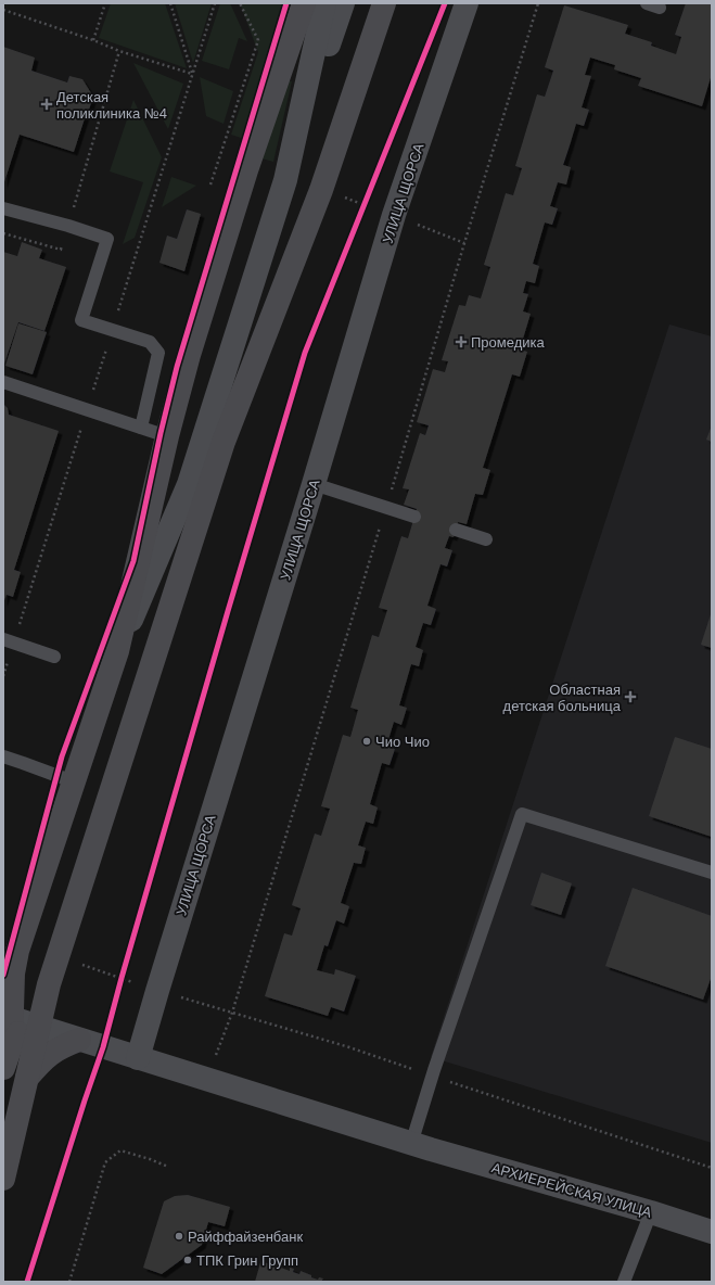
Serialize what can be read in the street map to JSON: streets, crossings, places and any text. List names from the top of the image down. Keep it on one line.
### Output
{"streets":{"street":["УЛИЦА ЩОРСА","АРХИЕРЕЙСКАЯ УЛИЦА"]},"crossings":[["УЛИЦА ЩОРСА","АРХИЕРЕЙСКАЯ УЛИЦА"]],"places":{"health":["Детская поликлиника №4","Промедика","Областная детская больница"],"other":["Чио Чио","Райффайзенбанк","ТПК Грин Групп"]}}
